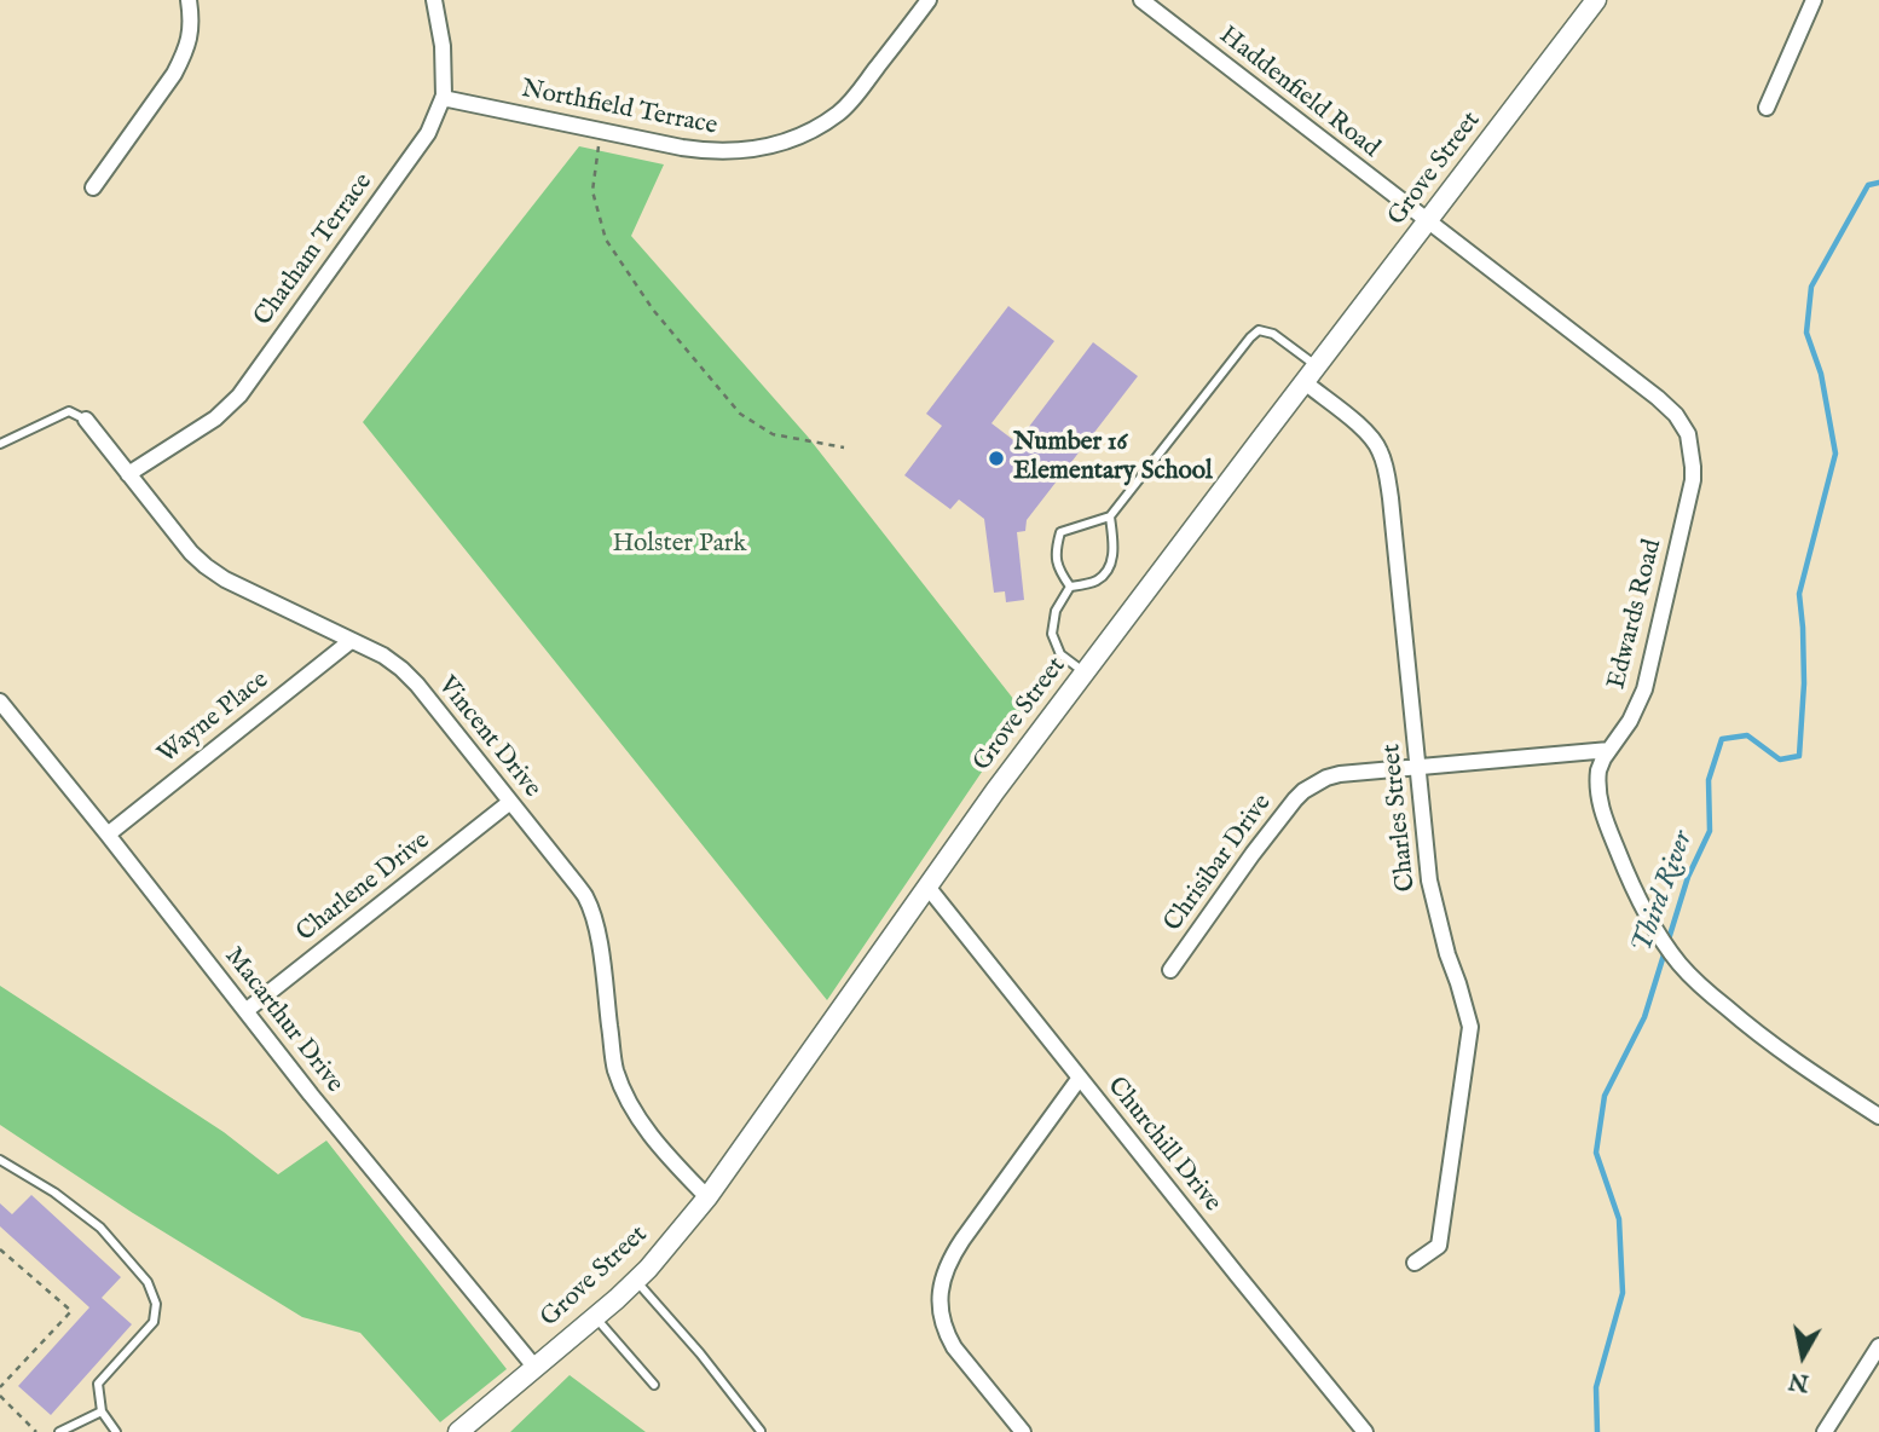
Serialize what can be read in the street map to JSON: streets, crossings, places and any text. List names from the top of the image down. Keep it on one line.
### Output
{"streets":{"street":["Haddenfield Road","Northfield Terrace","Grove Street","Chatham Terrace","Edwards Road","Wayne Place","Vincent Drive","Charles Street","Chrisibar Drive","Charlene Drive","Macarthur Drive","Churchill Drive"]},"crossings":[["Haddenfield Road","Grove Street"],["Haddenfield Road","Edwards Road"],["Northfield Terrace","Chatham Terrace"],["Grove Street","Edwards Road"],["Grove Street","Vincent Drive"],["Grove Street","Charles Street"],["Grove Street","Macarthur Drive"],["Grove Street","Churchill Drive"],["Chatham Terrace","Vincent Drive"],["Edwards Road","Chrisibar Drive"],["Wayne Place","Vincent Drive"],["Wayne Place","Macarthur Drive"],["Vincent Drive","Charlene Drive"],["Charles Street","Chrisibar Drive"],["Charlene Drive","Macarthur Drive"]],"water":["Third River"],"parks":["Holster Park"],"places":["Number 16 Elementary School"],"north":"bottom"}
